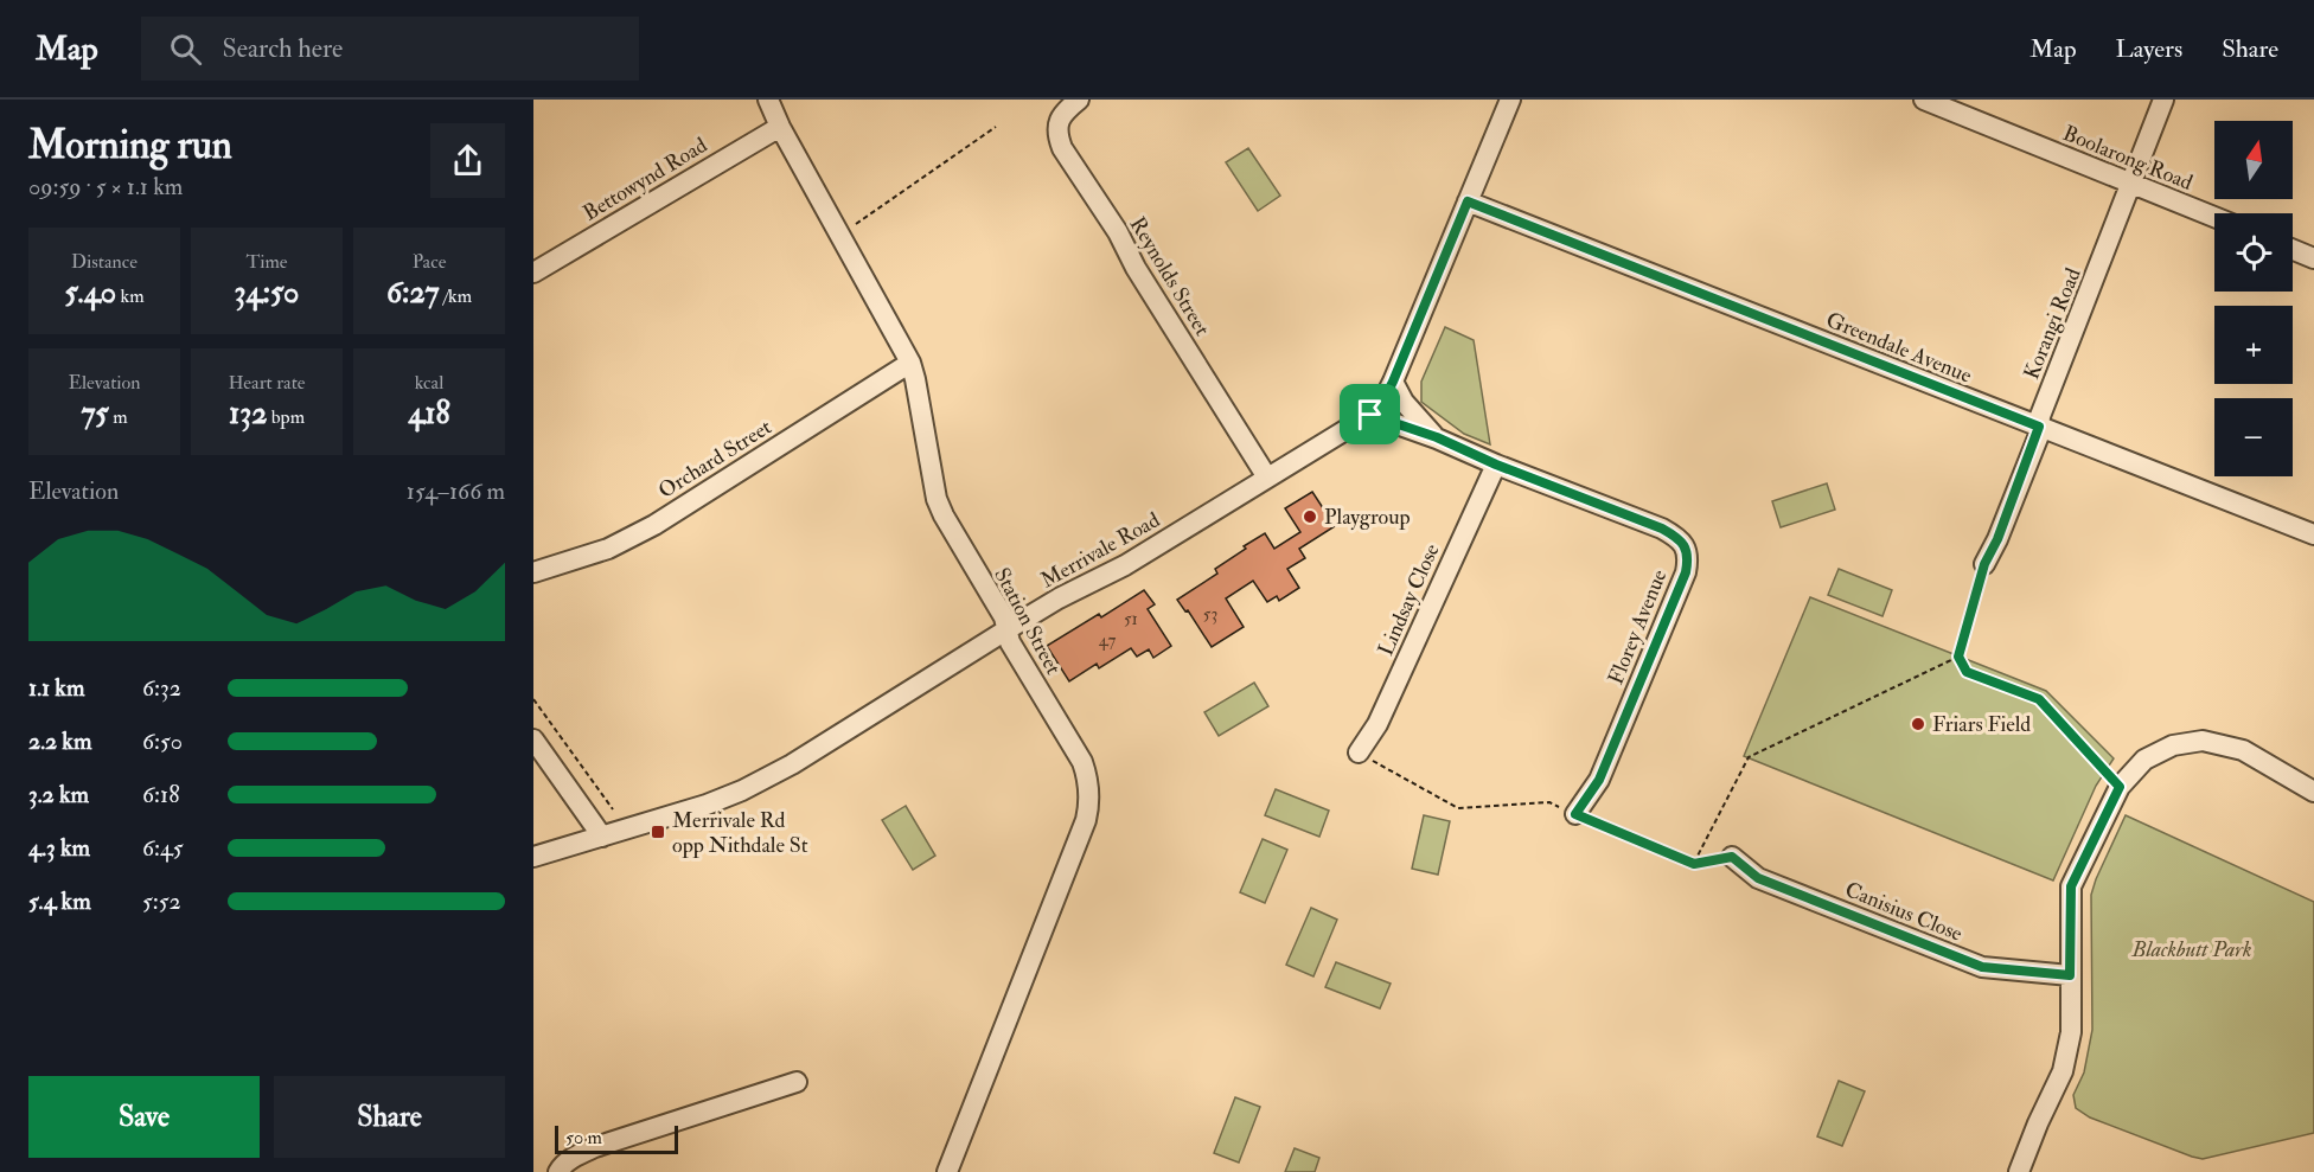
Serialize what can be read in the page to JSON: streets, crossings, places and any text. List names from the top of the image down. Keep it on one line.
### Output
{"streets":{"street":["Boolarong Road","Bettowynd Road","Reynolds Street","Korangi Road","Greendale Avenue","Orchard Street","Merrivale Road","Lindsay Close","Station Street","Florey Avenue","Canisius Close"]},"crossings":[["Boolarong Road","Korangi Road"],["Bettowynd Road","Station Street"],["Reynolds Street","Merrivale Road"],["Korangi Road","Greendale Avenue"],["Greendale Avenue","Merrivale Road"],["Orchard Street","Station Street"],["Merrivale Road","Station Street"],["Merrivale Road","Florey Avenue"],["Lindsay Close","Florey Avenue"]],"parks":["Blackbutt Park"],"places":{"other":["Playgroup","Friars Field"],"transit":["Merrivale Rd opp Nithdale St"]},"house_numbers":["53","51","47"],"scale_bar":"50 m","north":"top","page":{"header":"Map","search":"Search here","nav":["Map","Layers","Share"],"heading":["Morning run","09:59 · 5 × 1.1 km"],"map_buttons":["+","−"],"stats":[["Distance","5.40 km"],["Time","34:50"],["Pace","6:27 /km"],["Elevation","75 m"],["Heart rate","132 bpm"],["kcal","418"]],"chart":["Elevation","154–166 m"],"list":[{"name":"1.1 km","note":"6:32"},{"name":"2.2 km","note":"6:50"},{"name":"3.2 km","note":"6:18"},{"name":"4.3 km","note":"6:45"},{"name":"5.4 km","note":"5:52"}],"buttons":["Save","Share"],"scale":"50 m"}}
